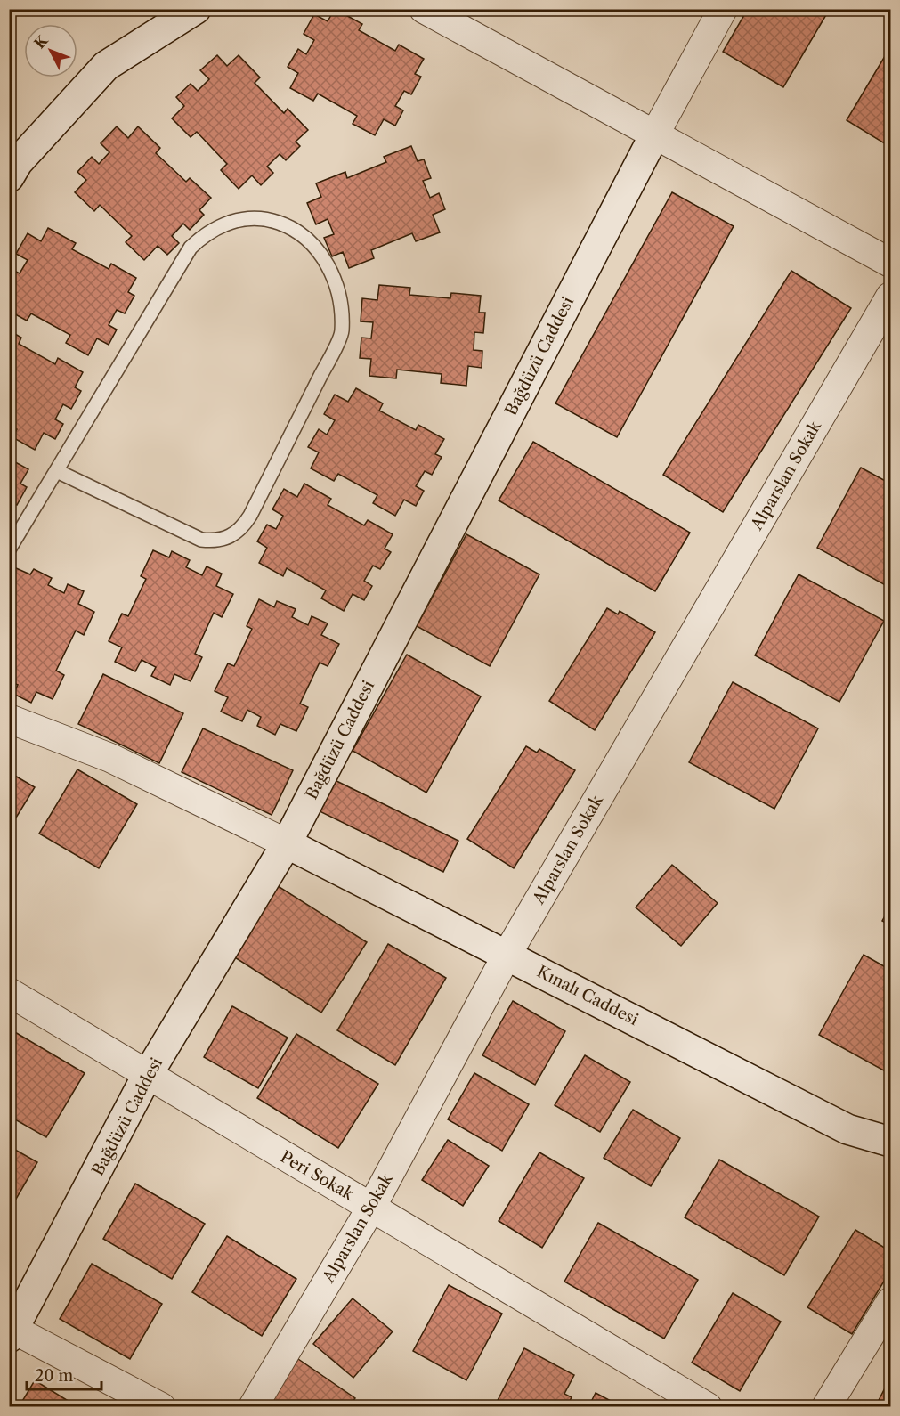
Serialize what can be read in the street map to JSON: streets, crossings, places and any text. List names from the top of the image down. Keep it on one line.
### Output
{"streets":{"street":["Bağdüzü Caddesi","Alparslan Sokak","Kınalı Caddesi","Peri Sokak"]},"crossings":[["Bağdüzü Caddesi","Kınalı Caddesi"],["Bağdüzü Caddesi","Peri Sokak"],["Alparslan Sokak","Kınalı Caddesi"],["Alparslan Sokak","Peri Sokak"]],"scale_bar":"20 m","north":"top left"}
